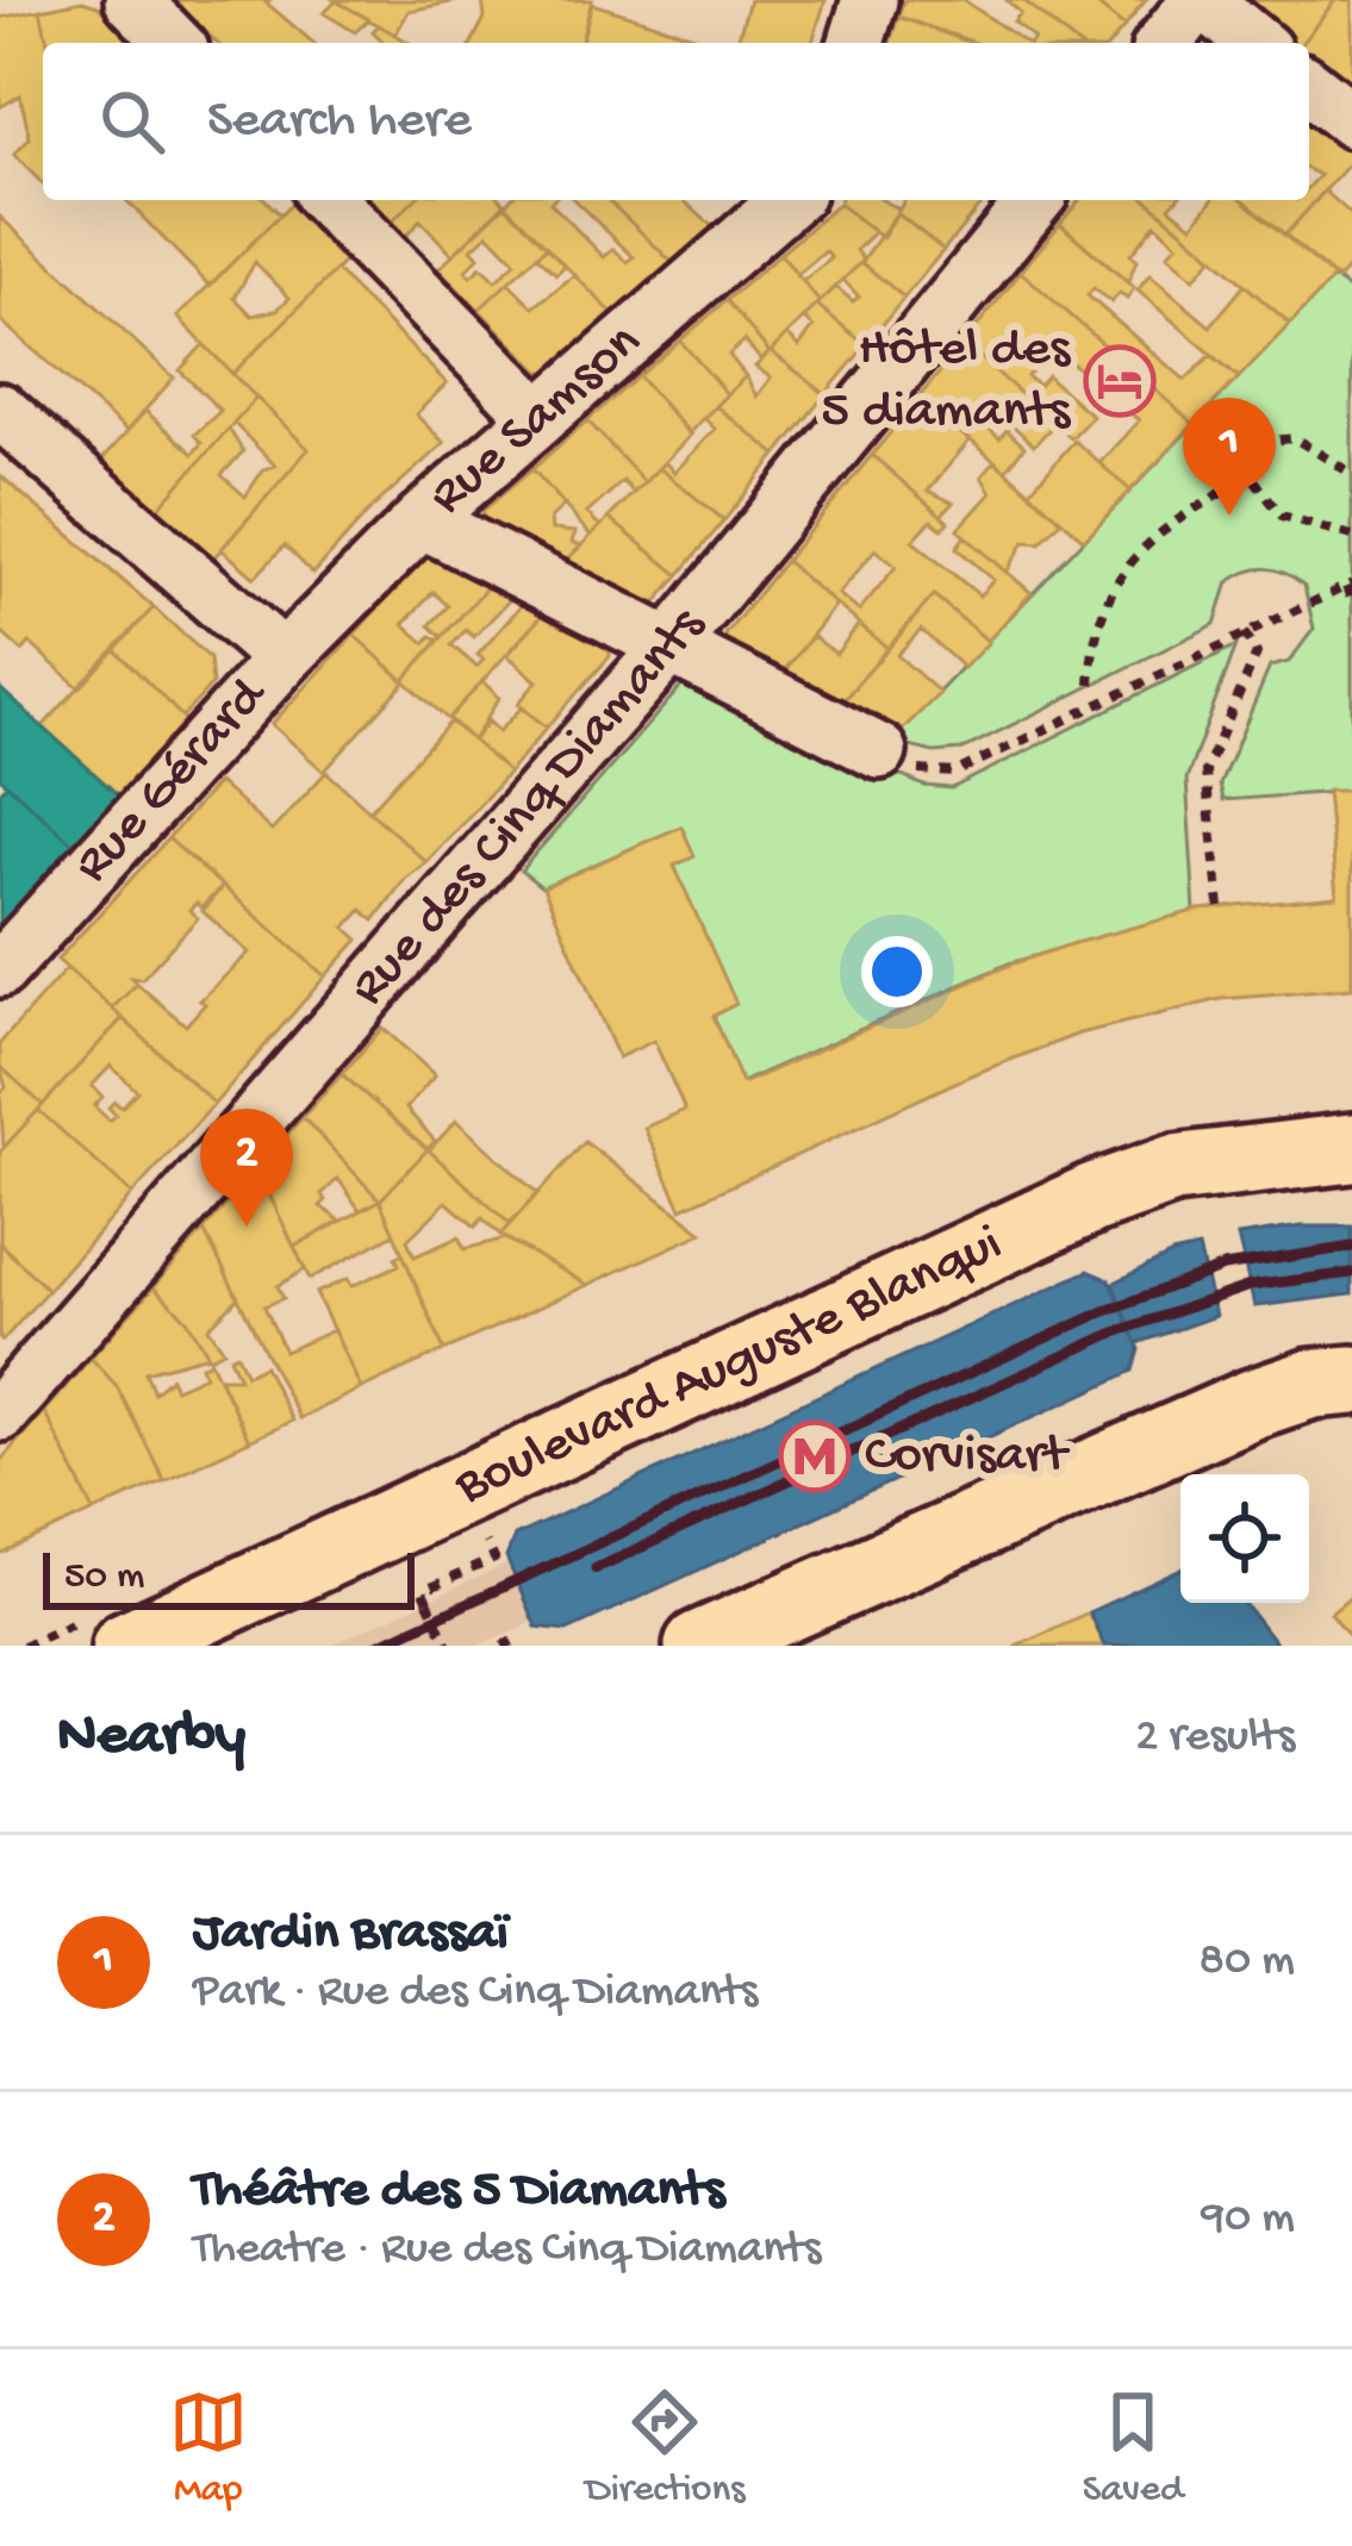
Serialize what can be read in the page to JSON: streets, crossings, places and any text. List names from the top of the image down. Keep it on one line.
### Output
{"streets":{"main road":["Boulevard Auguste Blanqui"],"street":["Rue Samson","Rue Gérard","Rue des Cinq Diamants"]},"crossings":[["Rue Samson","Rue Gérard"]],"places":{"hotel":["Hôtel des 5 diamants"],"metro station":["Corvisart"]},"scale_bar":"50 m","page":{"search":"Search here","pins":["1","2"],"scale":"50 m","heading":["Nearby","2 results"],"list":[{"mark":"1","name":"Jardin Brassaï","note":"Park · Rue des Cinq Diamants","value":"80 m"},{"mark":"2","name":"Théâtre des 5 Diamants","note":"Theatre · Rue des Cinq Diamants","value":"90 m"}],"nav":["Map","Directions","Saved"]}}
